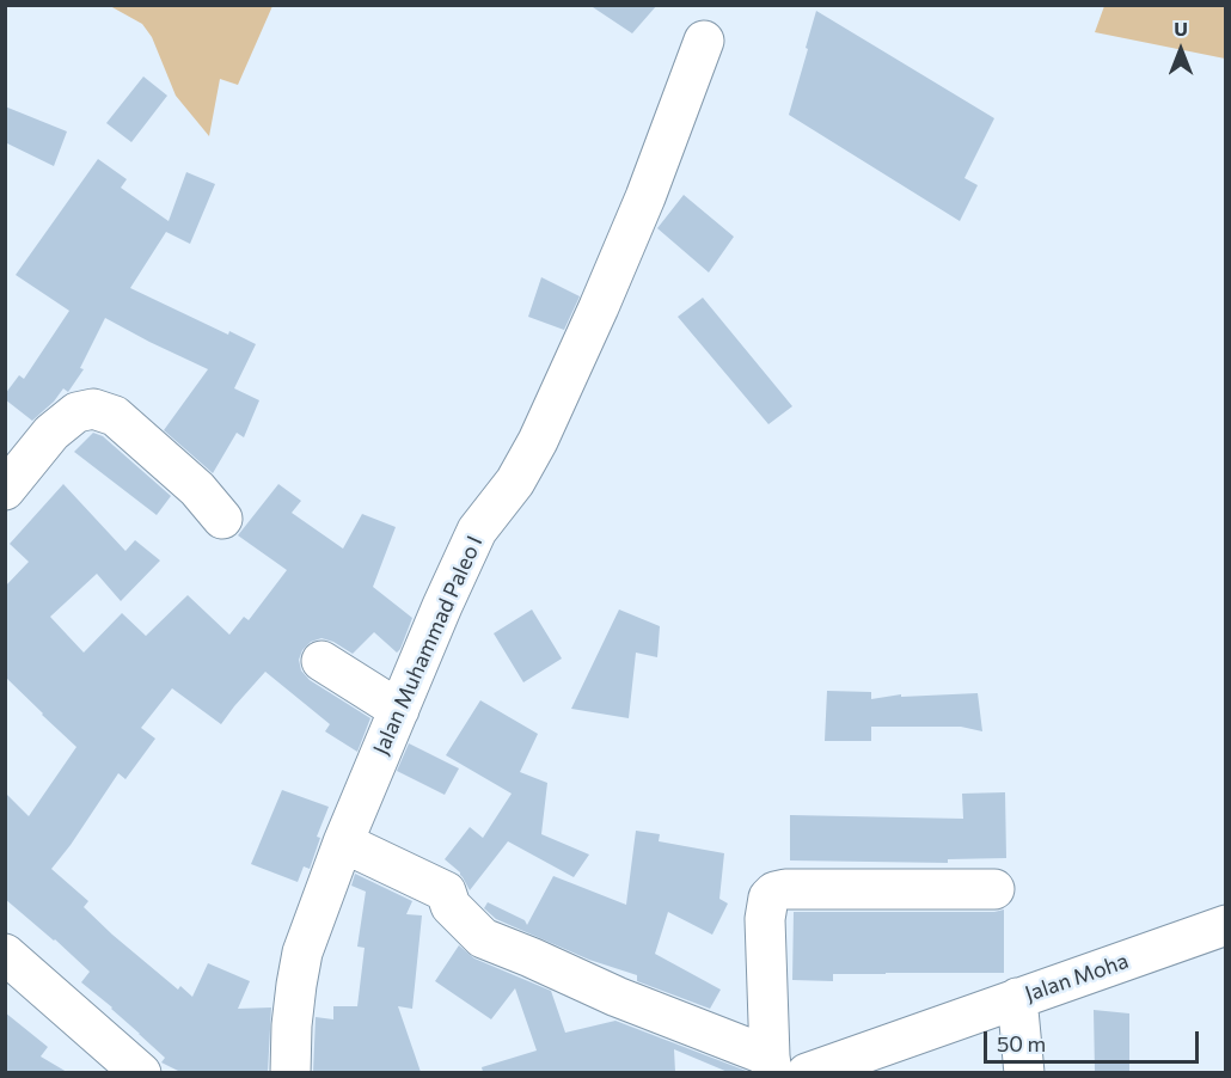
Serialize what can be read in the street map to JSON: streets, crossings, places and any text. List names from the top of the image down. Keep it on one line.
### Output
{"streets":{"street":["Jalan Muhammad Paleo I","Jalan Moha"]},"scale_bar":"50 m","north":"top"}
